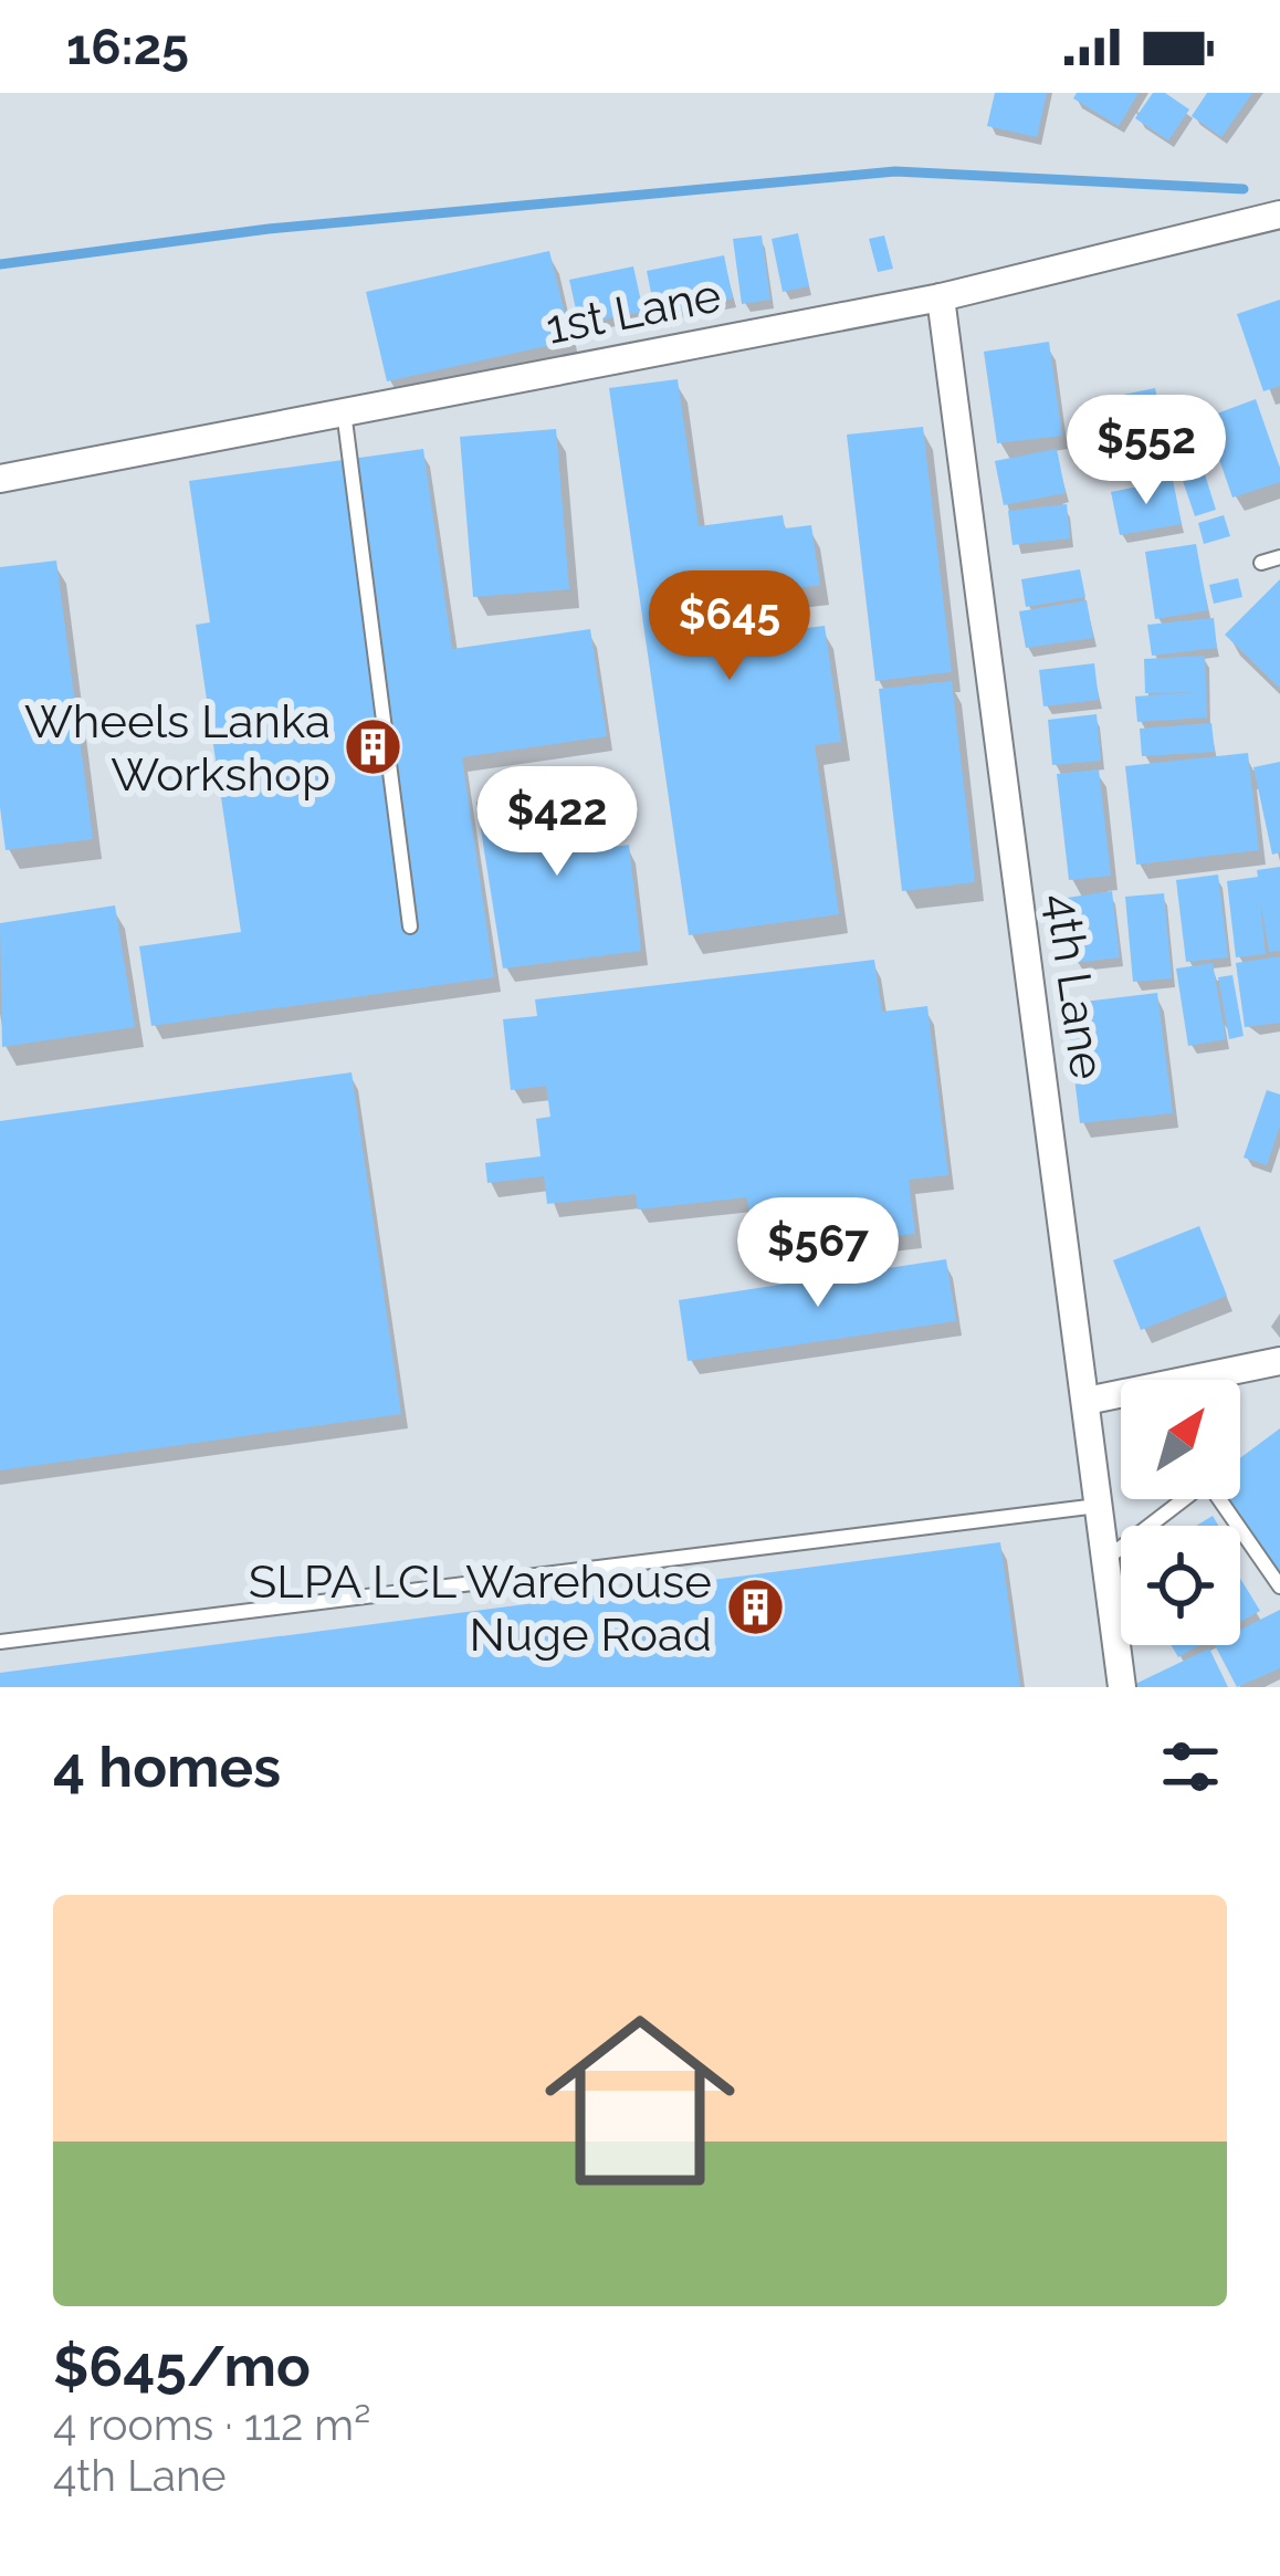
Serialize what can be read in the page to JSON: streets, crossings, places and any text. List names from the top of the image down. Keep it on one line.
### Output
{"streets":{"street":["1st Lane","4th Lane"]},"crossings":[["1st Lane","4th Lane"]],"places":{"building":["Wheels Lanka Workshop","SLPA LCL Warehouse Nuge Road"]},"north":"top right","page":{"status":"16:25","price":["$552","$645","$422","$567"],"heading":"4 homes","list":[{"name":"$645/mo","note":"4 rooms · 112 m² · 4th Lane"}]}}
